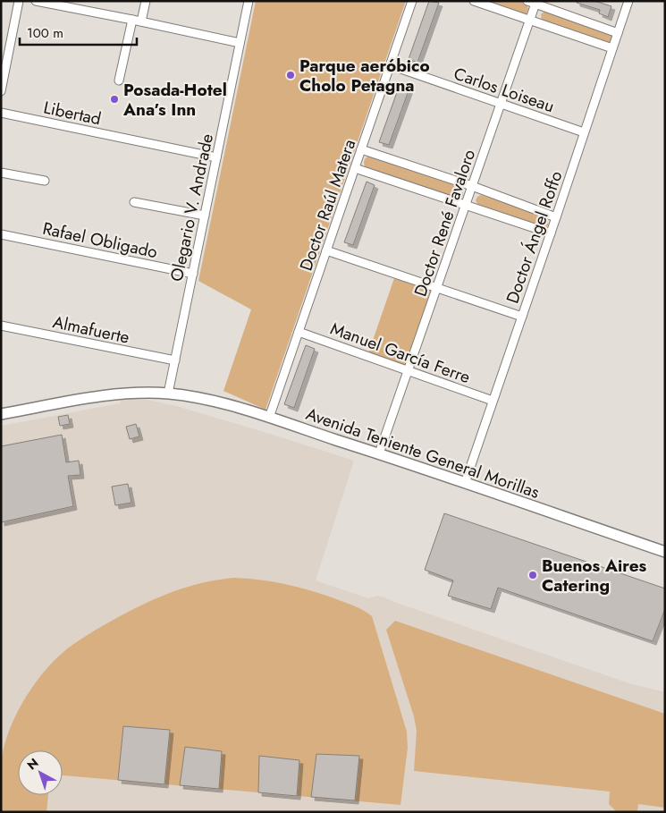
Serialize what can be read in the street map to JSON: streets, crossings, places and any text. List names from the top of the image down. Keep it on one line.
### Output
{"streets":{"main road":["Avenida Teniente General Morillas"],"street":["Carlos Loiseau","Libertad","Doctor Raúl Matera","Olegario V. Andrade","Doctor René Favaloro","Doctor Ángel Roffo","Rafael Obligado","Almafuerte","Manuel García Ferre"]},"crossings":[["Carlos Loiseau","Doctor Raúl Matera"],["Carlos Loiseau","Doctor René Favaloro"],["Carlos Loiseau","Doctor Ángel Roffo"],["Libertad","Olegario V. Andrade"],["Doctor Raúl Matera","Manuel García Ferre"],["Doctor Raúl Matera","Avenida Teniente General Morillas"],["Olegario V. Andrade","Rafael Obligado"],["Olegario V. Andrade","Almafuerte"],["Olegario V. Andrade","Avenida Teniente General Morillas"],["Doctor René Favaloro","Manuel García Ferre"],["Doctor René Favaloro","Avenida Teniente General Morillas"],["Doctor Ángel Roffo","Manuel García Ferre"],["Doctor Ángel Roffo","Avenida Teniente General Morillas"]],"places":["Parque aeróbico Cholo Petagna","Posada-Hotel Ana’s Inn","Buenos Aires Catering"],"scale_bar":"100 m","north":"top left"}
